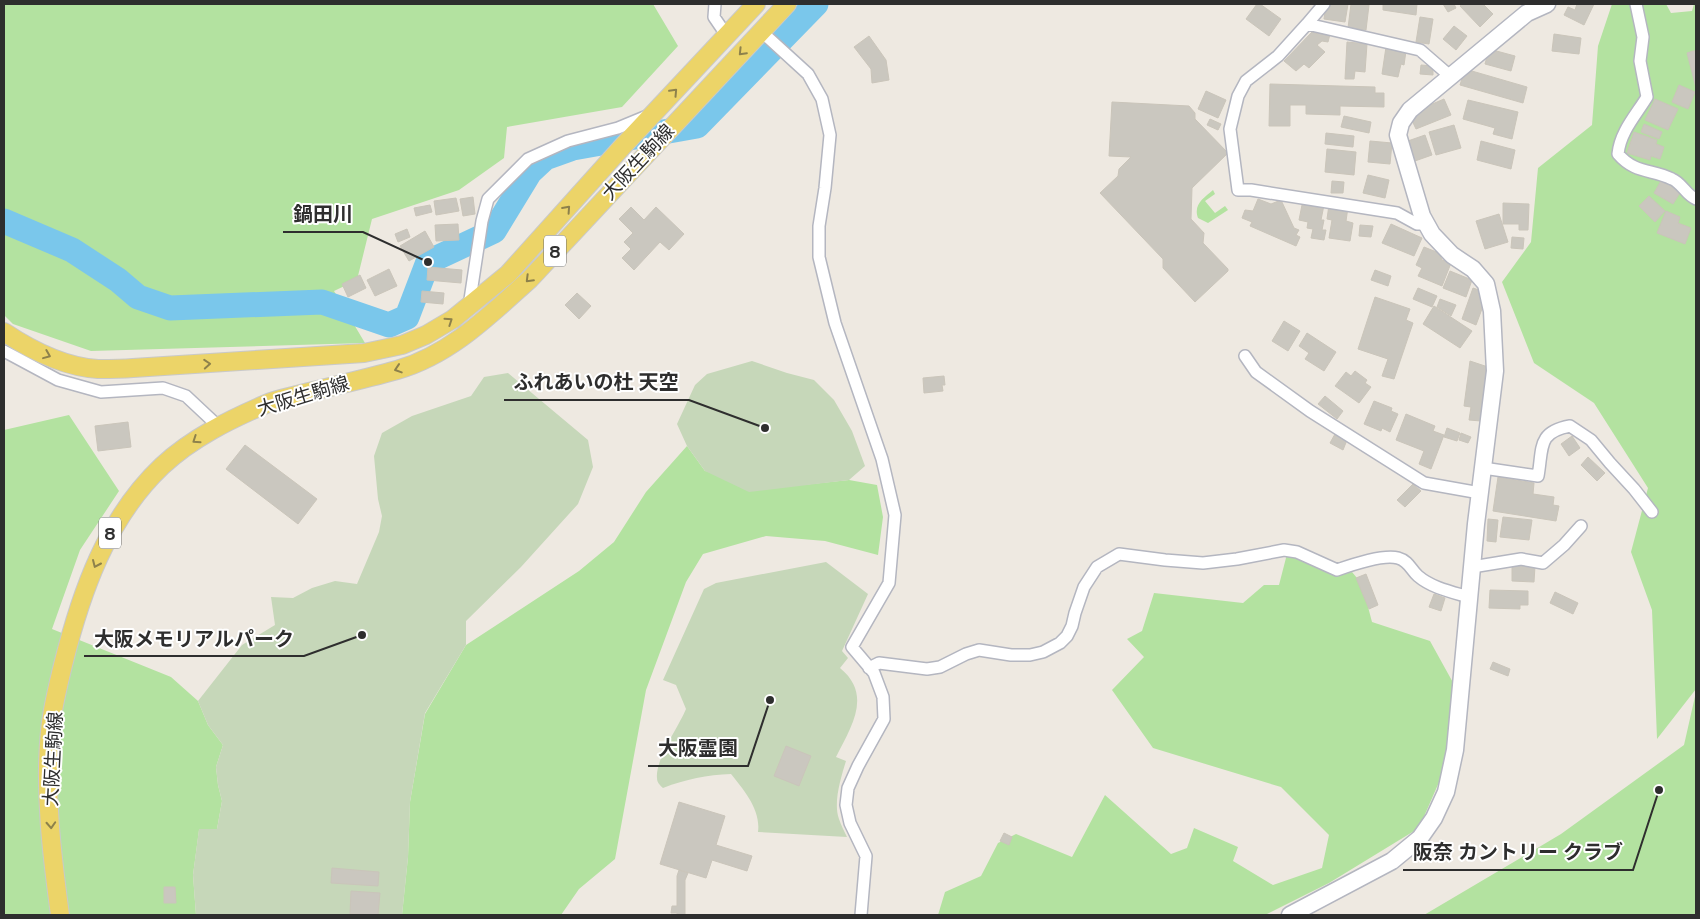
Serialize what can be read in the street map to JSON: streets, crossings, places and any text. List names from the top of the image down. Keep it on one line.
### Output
{"streets":{"main road":["大阪生駒線","8"]},"places":["鍋田川","ふれあいの杜 天空","大阪メモリアルパーク","大阪霊園","阪奈 カントリー クラブ"]}
